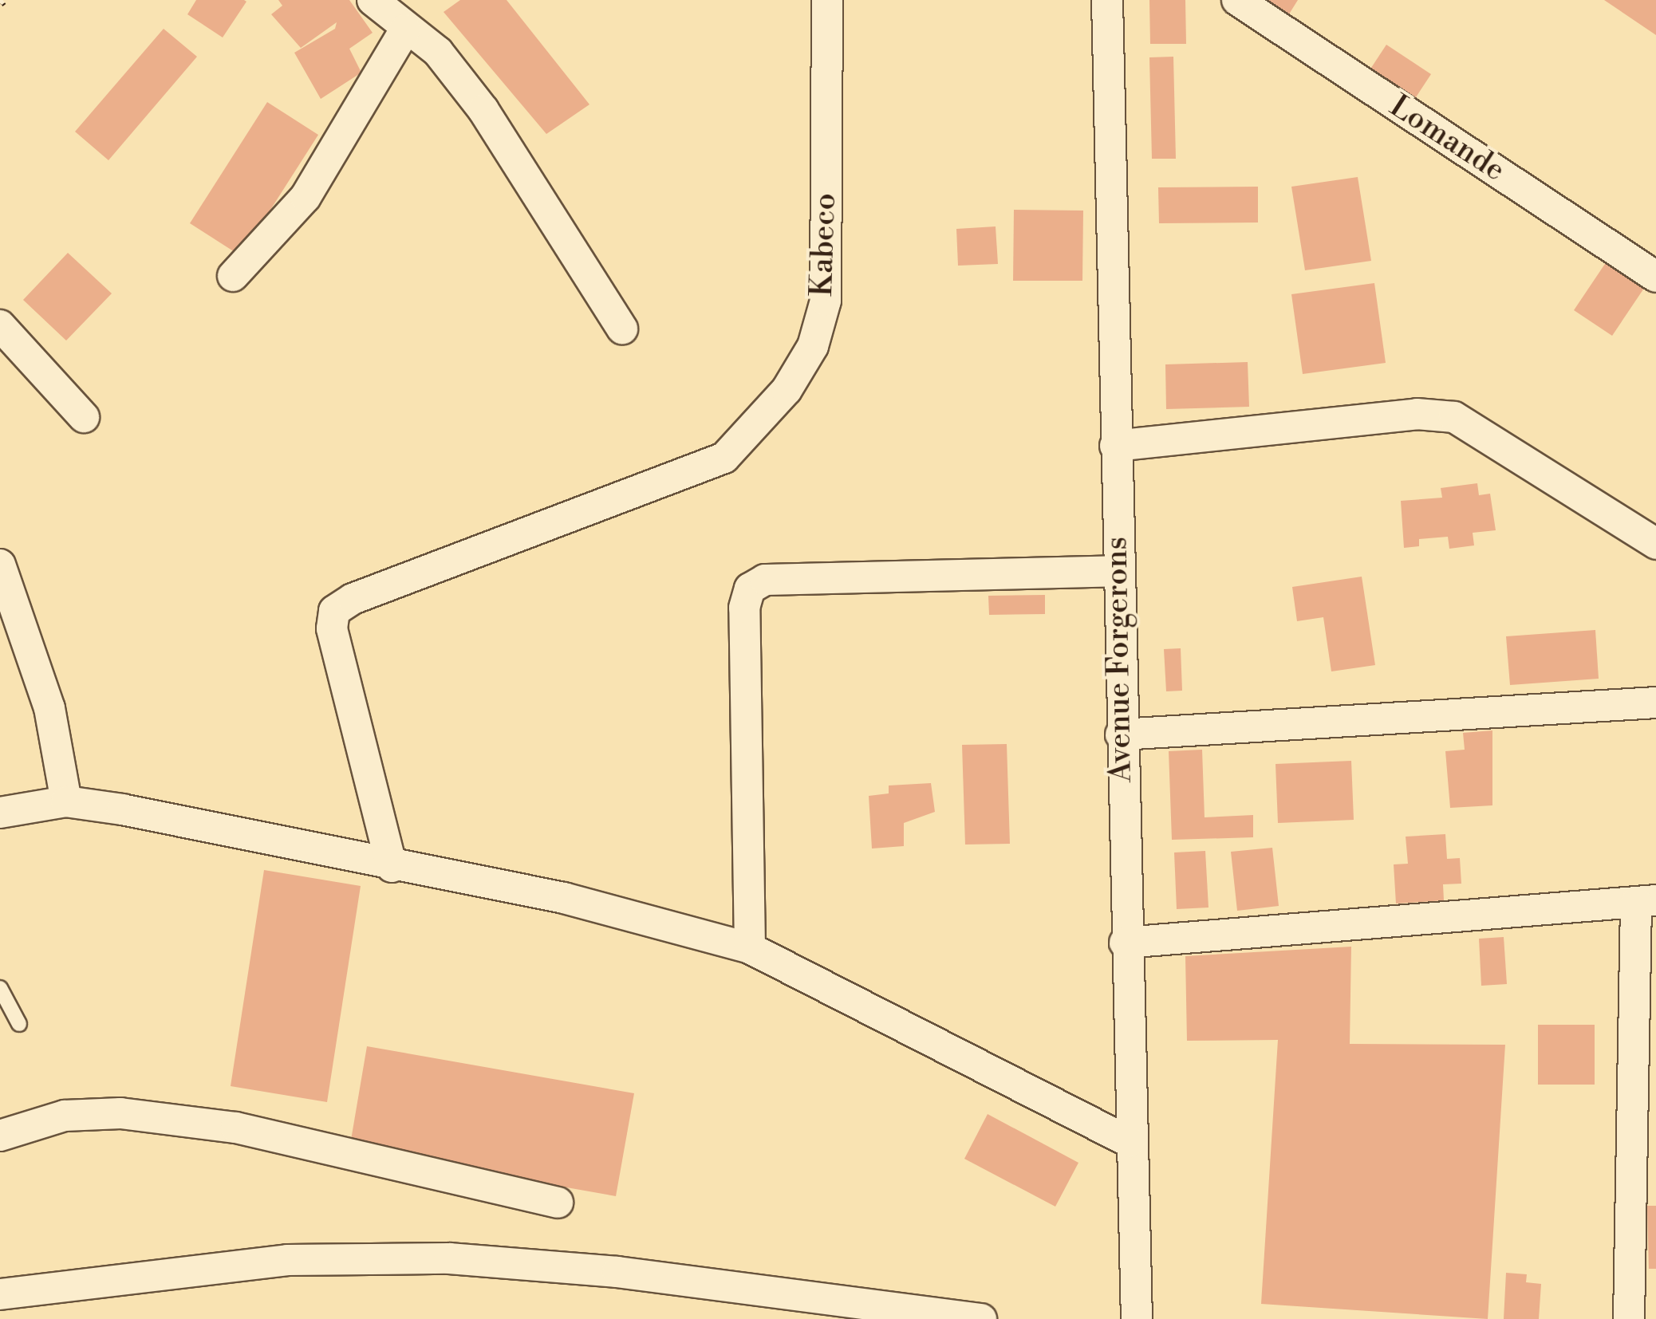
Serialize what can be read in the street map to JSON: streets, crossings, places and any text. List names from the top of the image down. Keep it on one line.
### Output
{"streets":{"street":["Lomande","Kabeco","Avenue Forgerons"]}}
